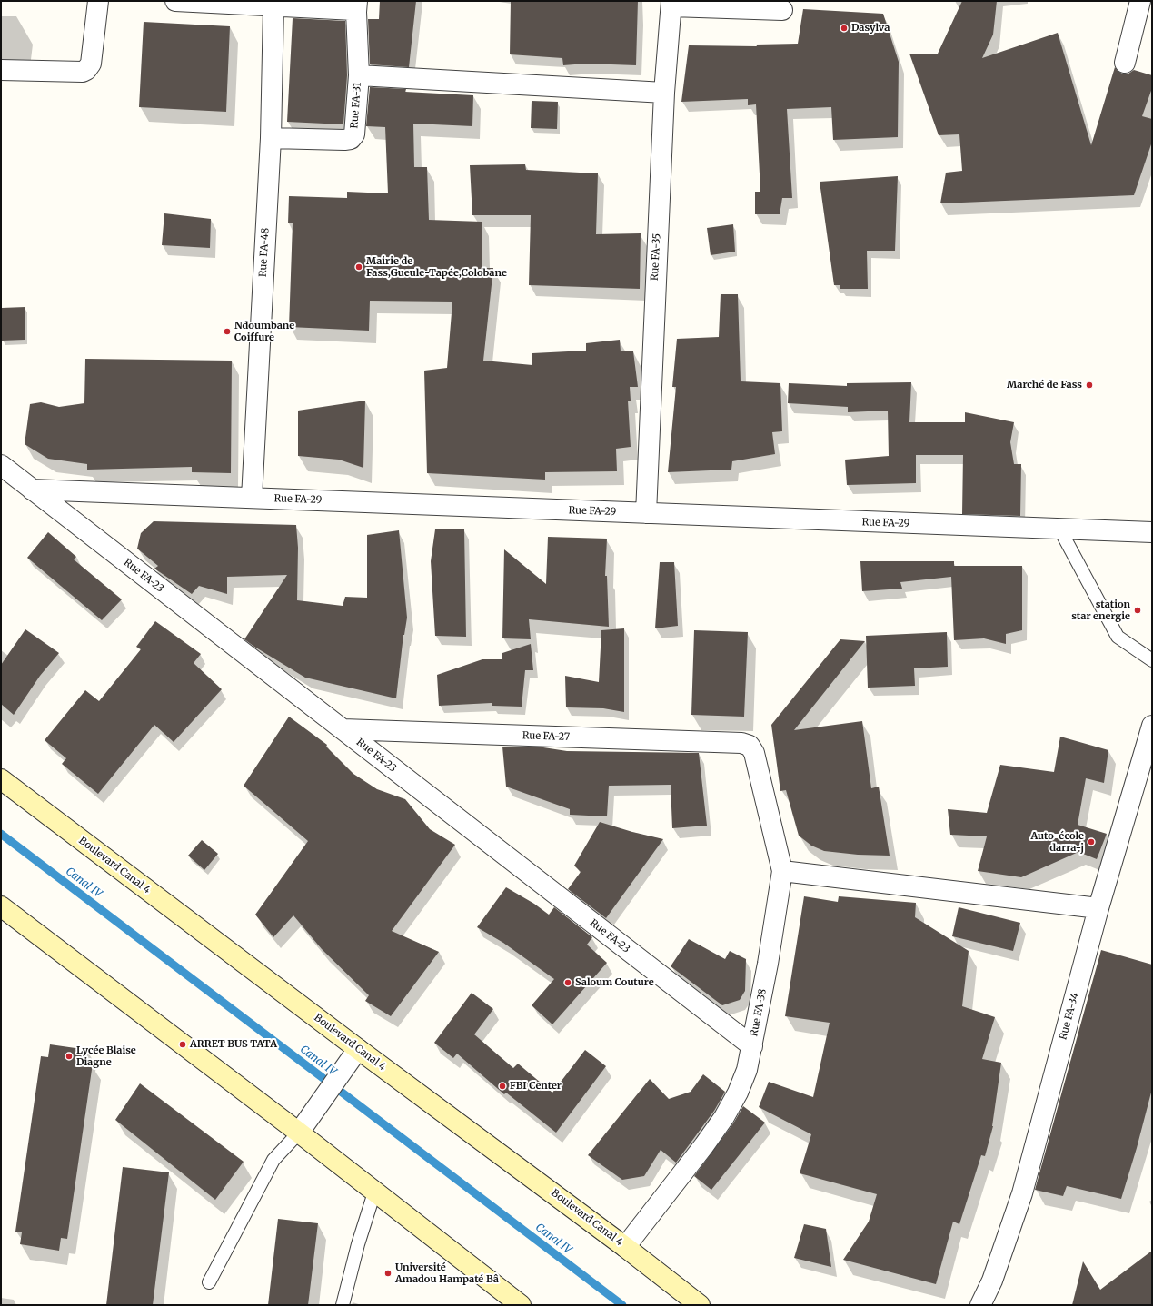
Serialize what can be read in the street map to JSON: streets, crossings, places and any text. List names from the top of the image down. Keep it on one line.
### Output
{"streets":{"main road":["Boulevard Canal 4"],"street":["Rue FA-31","Rue FA-48","Rue FA-35","Rue FA-29","Rue FA-23","Rue FA-27","Rue FA-38","Rue FA-34"]},"crossings":[["Rue FA-31","Rue FA-48"],["Rue FA-48","Rue FA-29"],["Rue FA-35","Rue FA-29"],["Rue FA-29","Rue FA-23"],["Rue FA-23","Rue FA-27"],["Rue FA-23","Rue FA-38"],["Rue FA-27","Rue FA-38"],["Boulevard Canal 4","Rue FA-38"]],"water":["Canal IV"],"places":["Dasylva","Mairie de Fass,Gueule-Tapée,Colobane","Ndoumbane Coiffure","Marché de Fass","station star energie","Auto-école darra-j","Saloum Couture","ARRET BUS TATA","Lycée Blaise Diagne","FBI Center","Université Amadou Hampaté Bâ"]}
